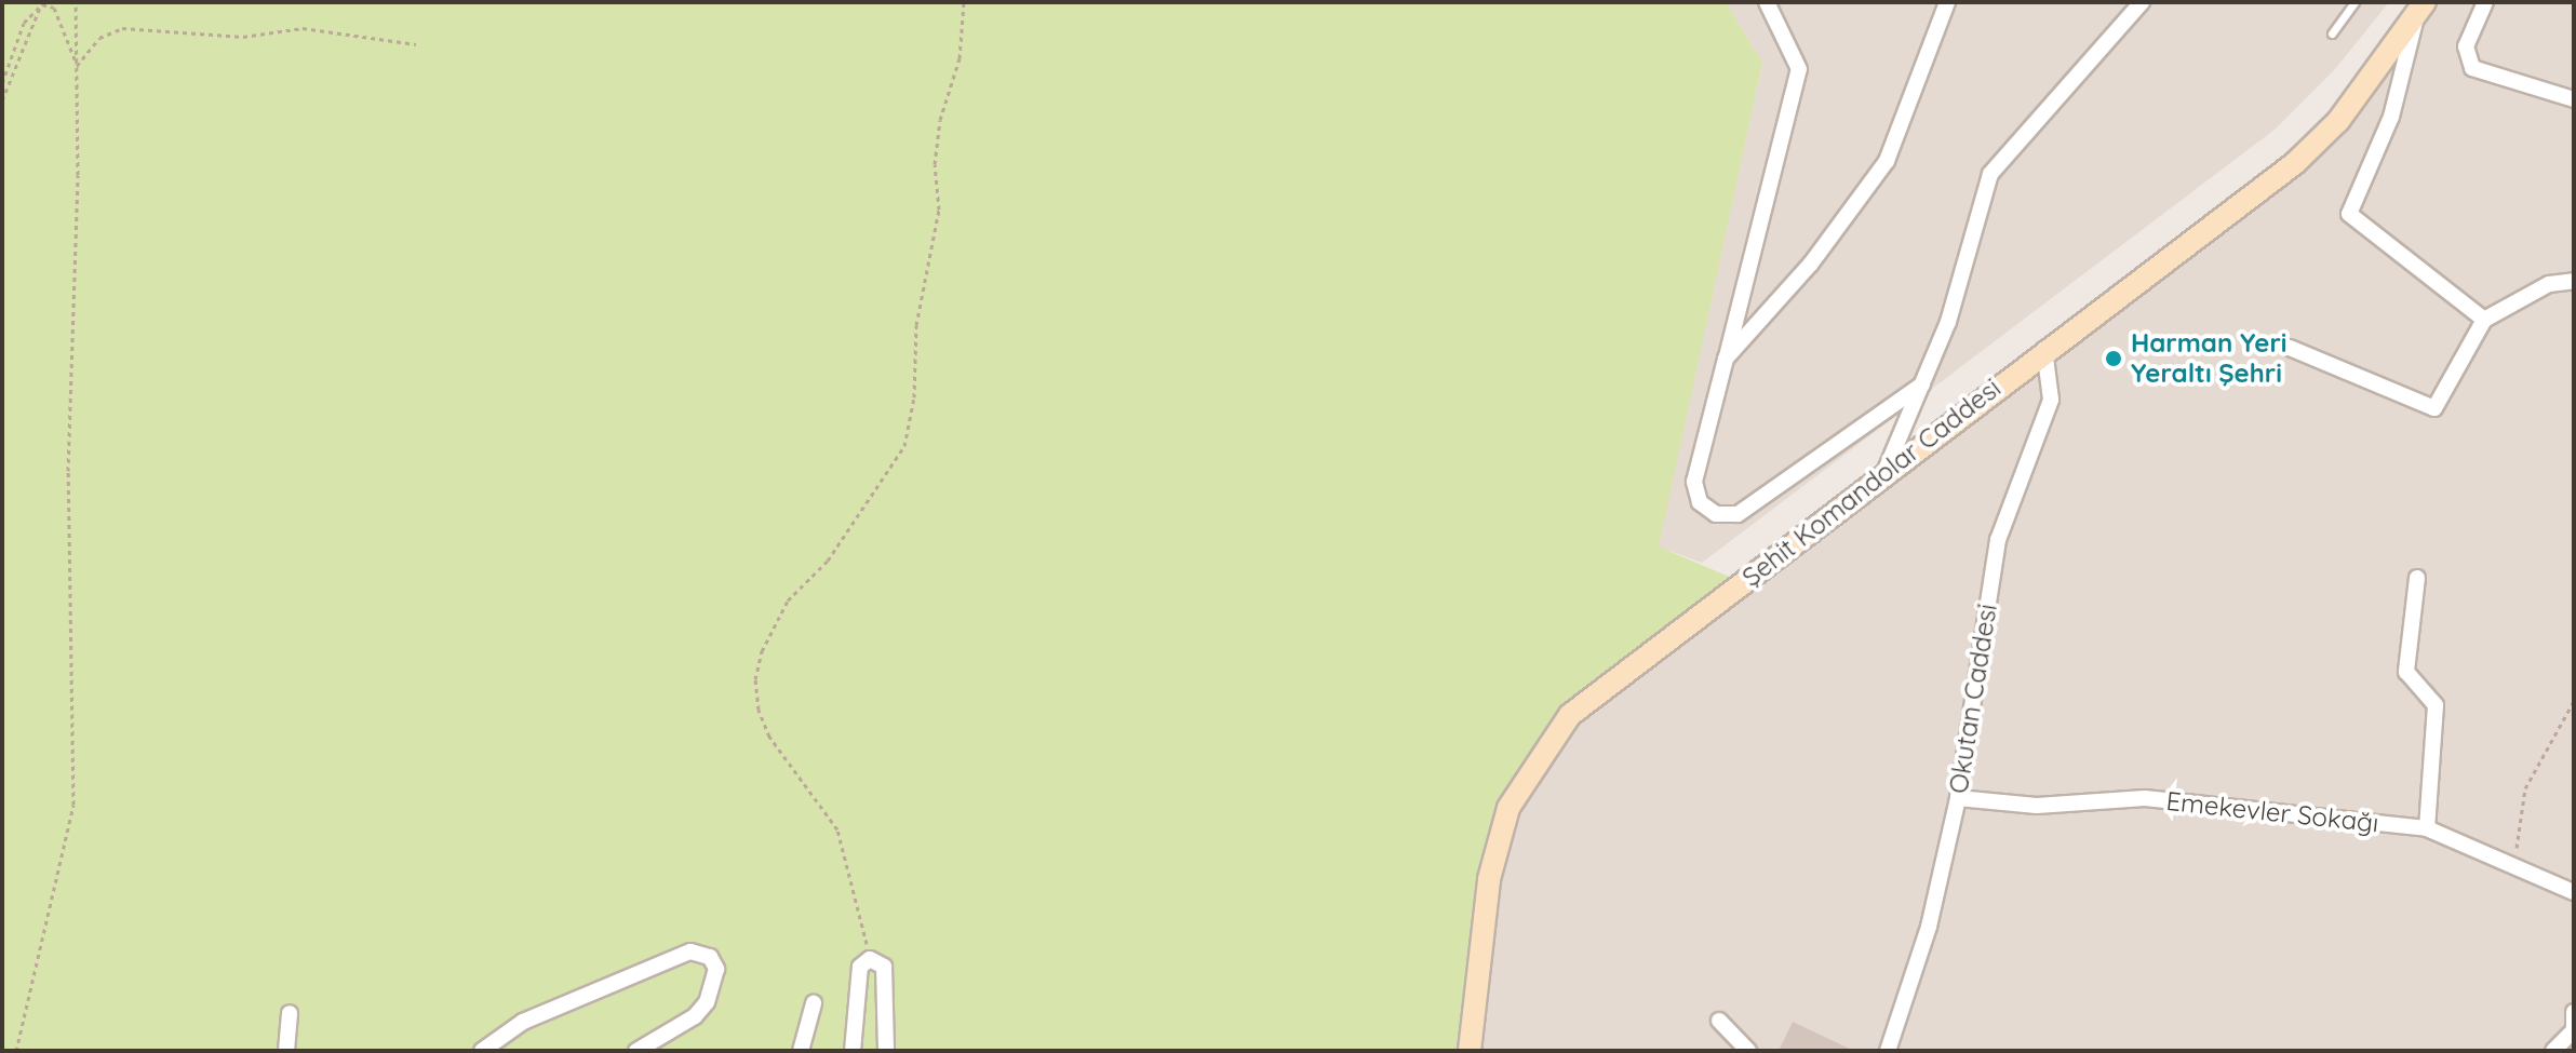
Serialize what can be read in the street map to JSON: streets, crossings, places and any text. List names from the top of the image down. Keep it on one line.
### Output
{"streets":{"main road":["Şehit Komandolar Caddesi"],"street":["Okutan Caddesi","Emekevler Sokağı"]},"crossings":[["Şehit Komandolar Caddesi","Okutan Caddesi"],["Okutan Caddesi","Emekevler Sokağı"]],"places":["Harman Yeri Yeraltı Şehri"]}
